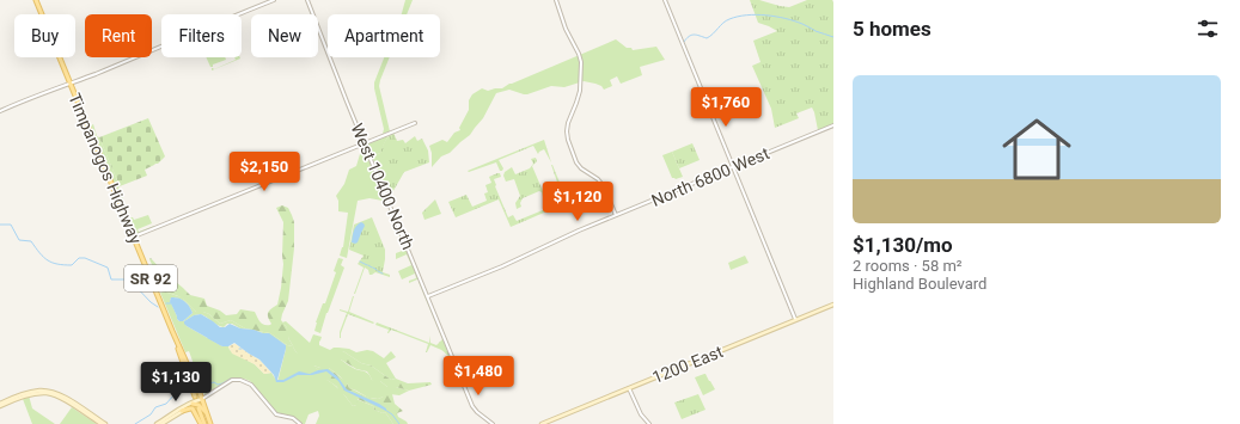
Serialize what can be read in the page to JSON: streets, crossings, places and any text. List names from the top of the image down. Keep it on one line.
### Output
{"streets":{"main road":["Timpanogos Highway","SR 92","1200 East"],"street":["North 6800 West","West 10400 North"]},"crossings":[["Timpanogos Highway","SR 92"],["North 6800 West","West 10400 North"]],"page":{"heading":"5 homes","chip":["Buy","Rent","Filters","New","Apartment"],"list":[{"name":"$1,130/mo","note":"2 rooms · 58 m² · Highland Boulevard"}],"price":["$1,760","$2,150","$1,120","$1,480","$1,130"]}}
